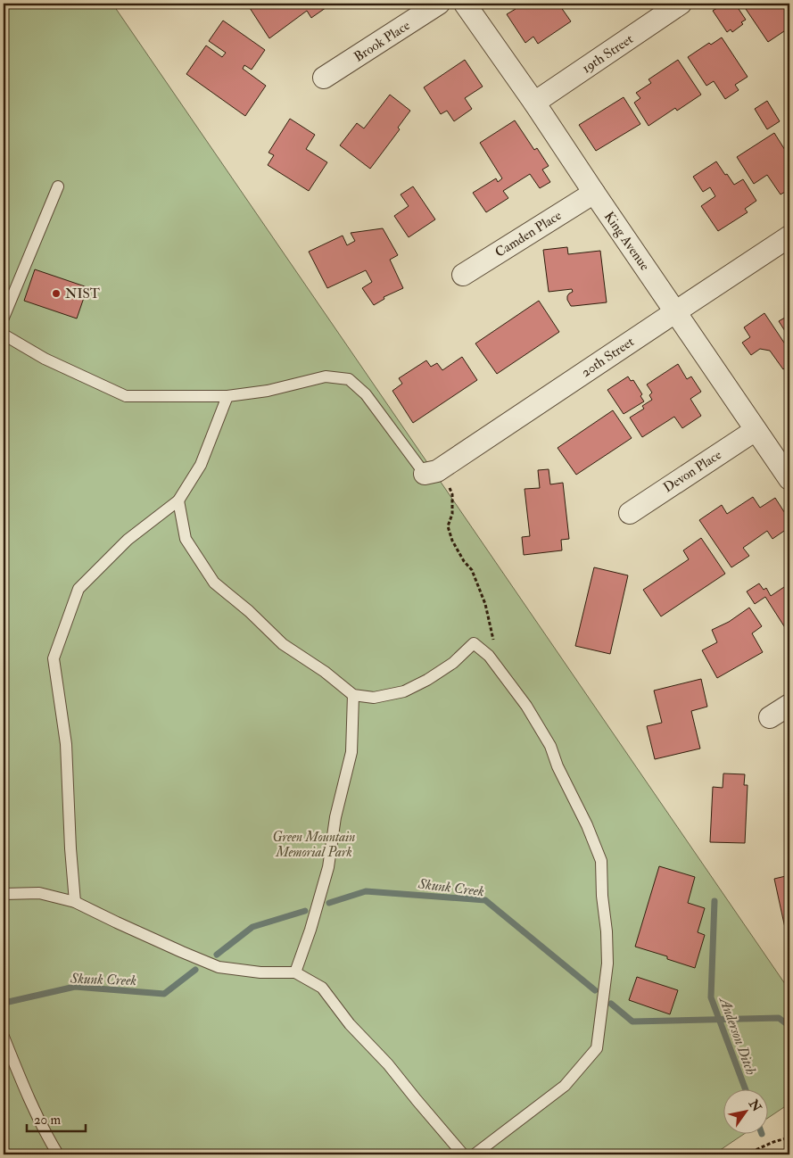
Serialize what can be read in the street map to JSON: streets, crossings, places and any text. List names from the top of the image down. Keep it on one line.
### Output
{"streets":{"street":["Brook Place","19th Street","Camden Place","King Avenue","20th Street","Devon Place"]},"crossings":[["19th Street","King Avenue"],["Camden Place","King Avenue"],["King Avenue","20th Street"],["King Avenue","Devon Place"]],"water":["Skunk Creek","Anderson Ditch"],"parks":["Green Mountain Memorial Park"],"places":["NIST"],"scale_bar":"20 m","north":"top right"}
